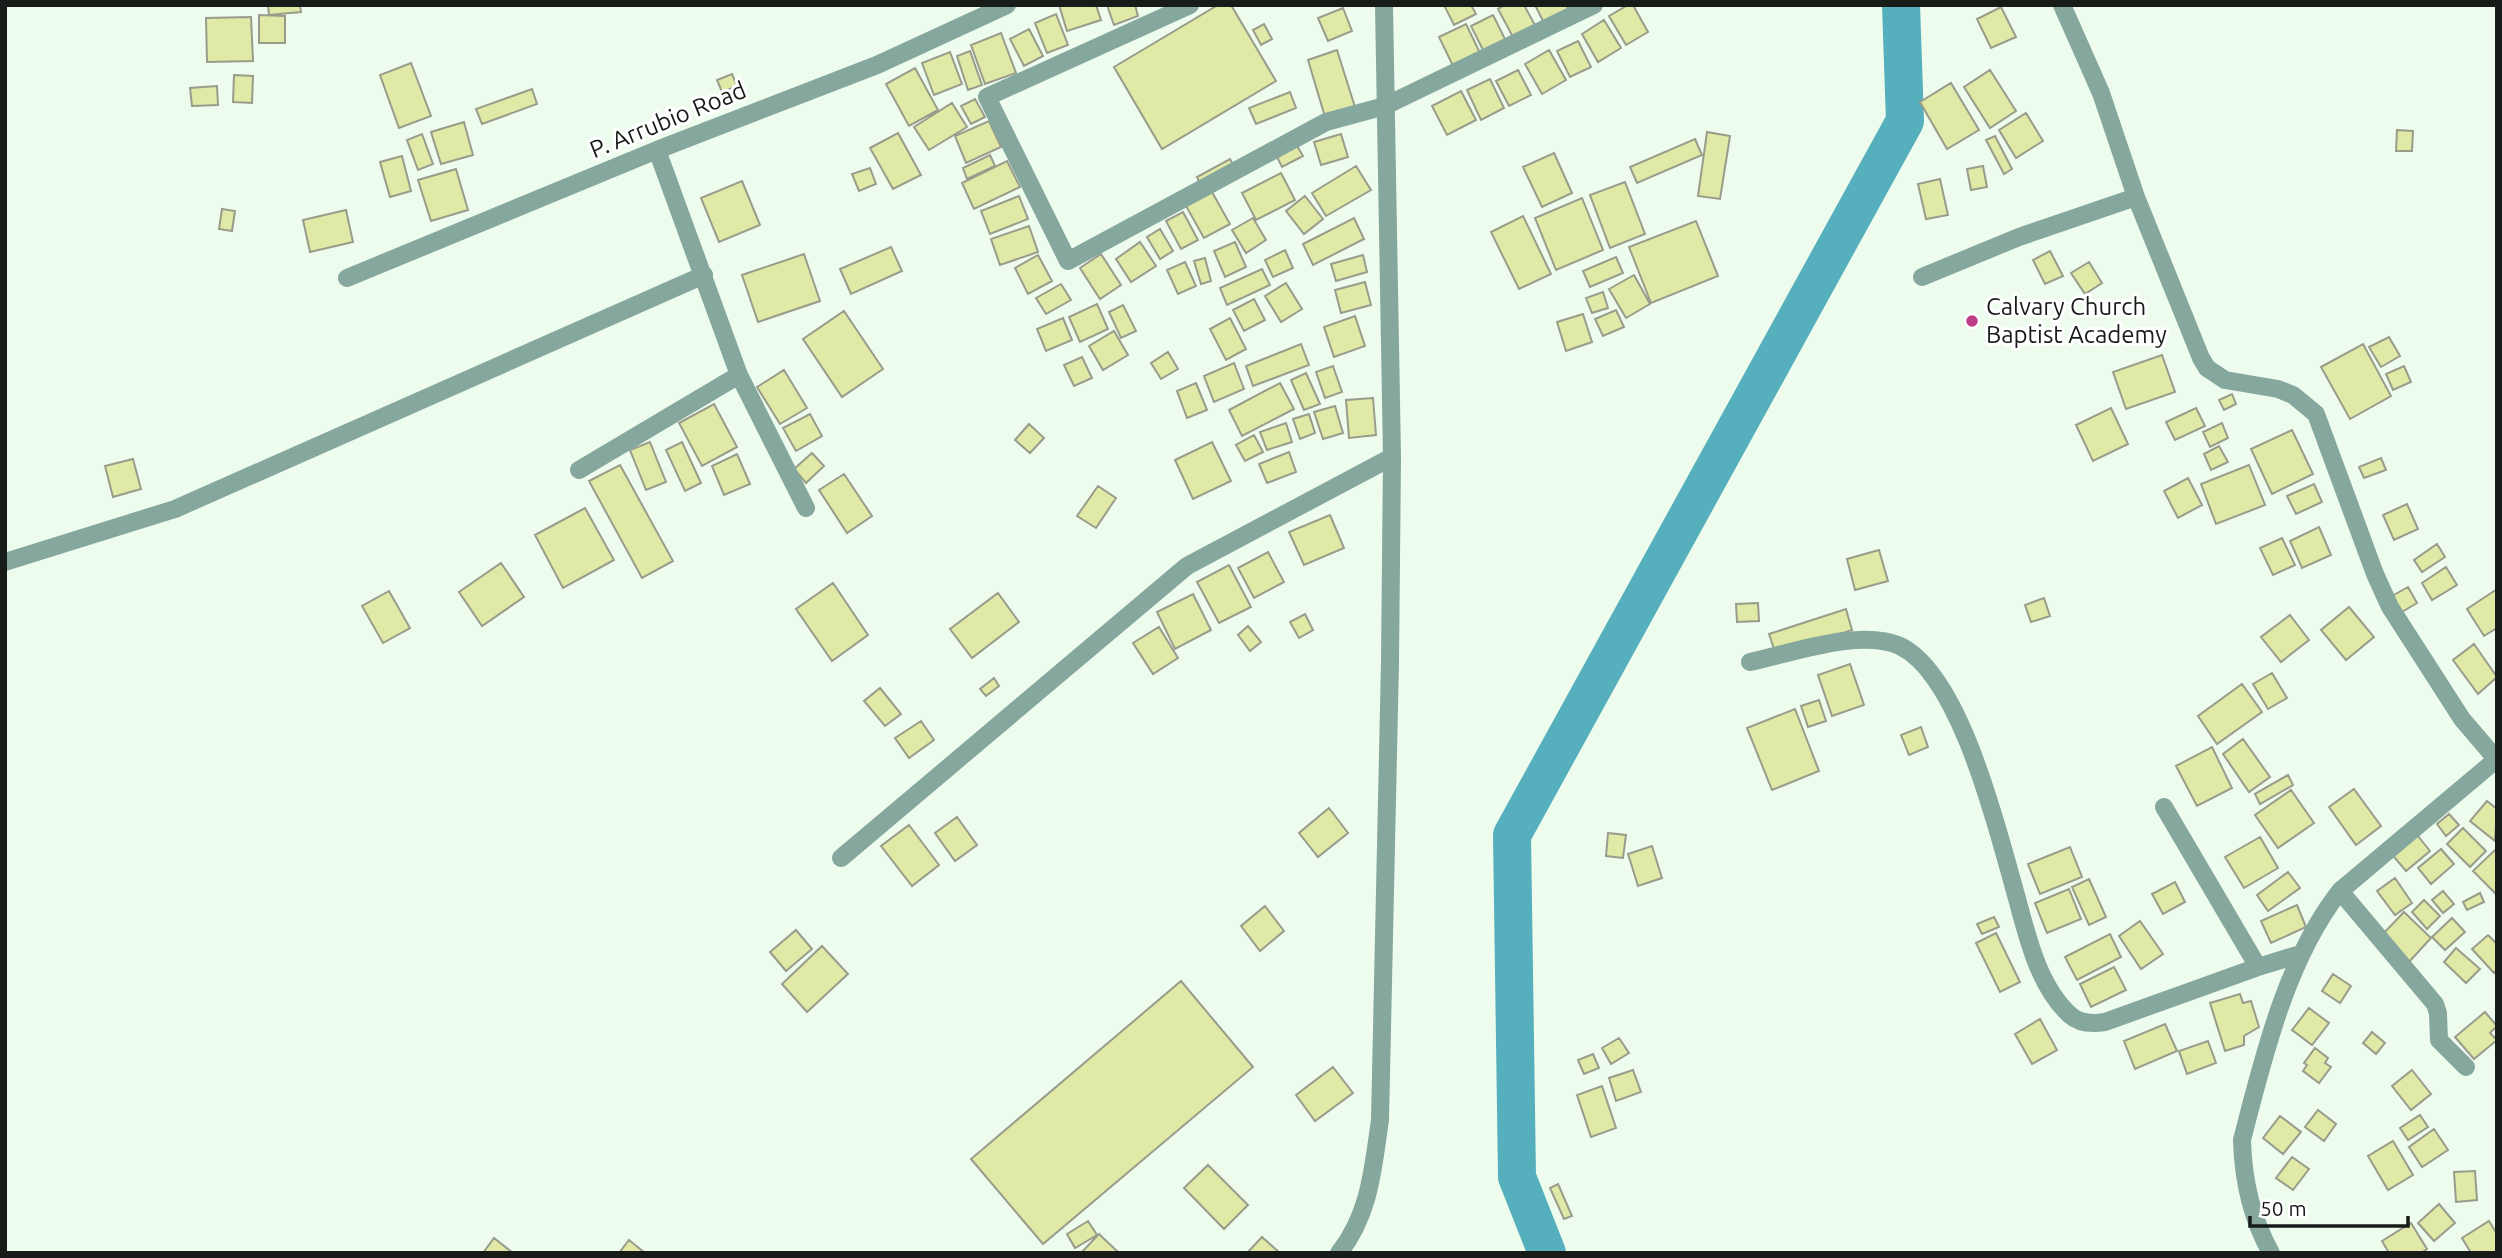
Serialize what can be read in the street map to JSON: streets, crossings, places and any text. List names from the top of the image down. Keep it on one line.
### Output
{"streets":{"street":["P. Arrubio Road"]},"places":["Calvary Church Baptist Academy"],"scale_bar":"50 m"}
